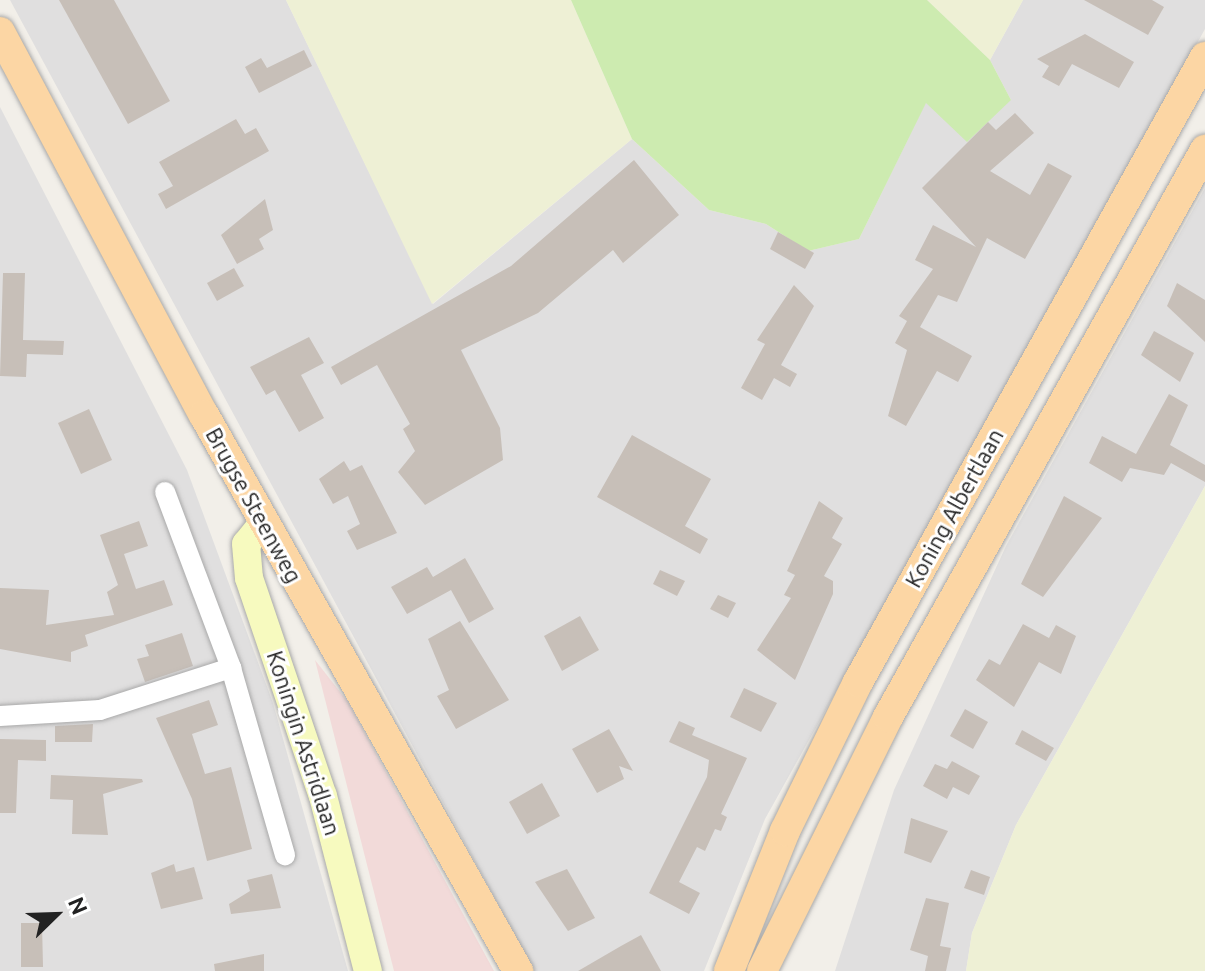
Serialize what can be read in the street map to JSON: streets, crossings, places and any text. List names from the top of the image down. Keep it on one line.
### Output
{"streets":{"main road":["Brugse Steenweg","Koning Albertlaan","Koningin Astridlaan"]},"crossings":[["Brugse Steenweg","Koningin Astridlaan"]],"north":"top right"}
